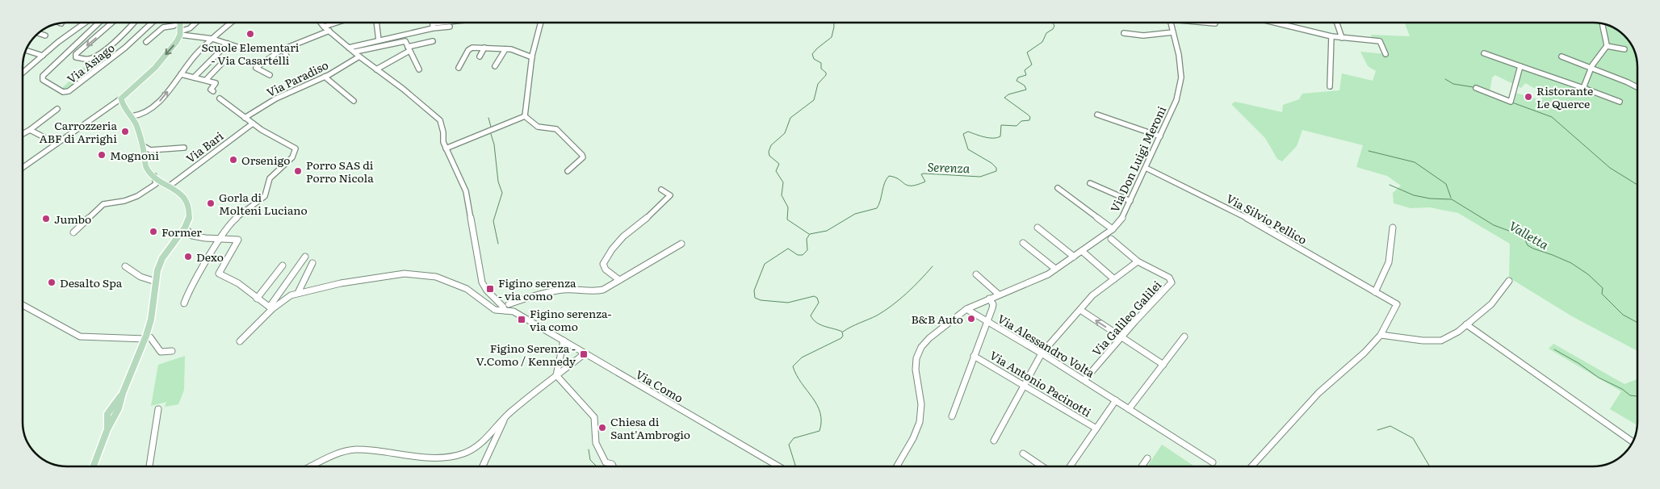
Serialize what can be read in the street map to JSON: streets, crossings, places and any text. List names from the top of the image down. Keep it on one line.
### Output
{"streets":{"street":["Via Asiago","Via Paradiso","Via Bari","Via Don Luigi Meroni","Via Silvio Pellico","Via Galileo Galilei","Via Alessandro Volta","Via Antonio Pacinotti","Via Como"]},"crossings":[["Via Paradiso","Via Como"],["Via Don Luigi Meroni","Via Silvio Pellico"],["Via Don Luigi Meroni","Via Alessandro Volta"],["Via Galileo Galilei","Via Alessandro Volta"]],"water":["Serenza","Valletta"],"places":{"other":["Scuole Elementari - Via Casartelli","Ristorante Le Querce","Carrozzeria ABF di Arrighi","Mognoni","Orsenigo","Porro SAS di Porro Nicola","Gorla di Molteni Luciano","Jumbo","Former","Dexo","Desalto Spa","B&B Auto","Chiesa di Sant'Ambrogio"],"transit":["Figino serenza - via como","Figino serenza- via como","Figino Serenza - V.Como / Kennedy"]}}
